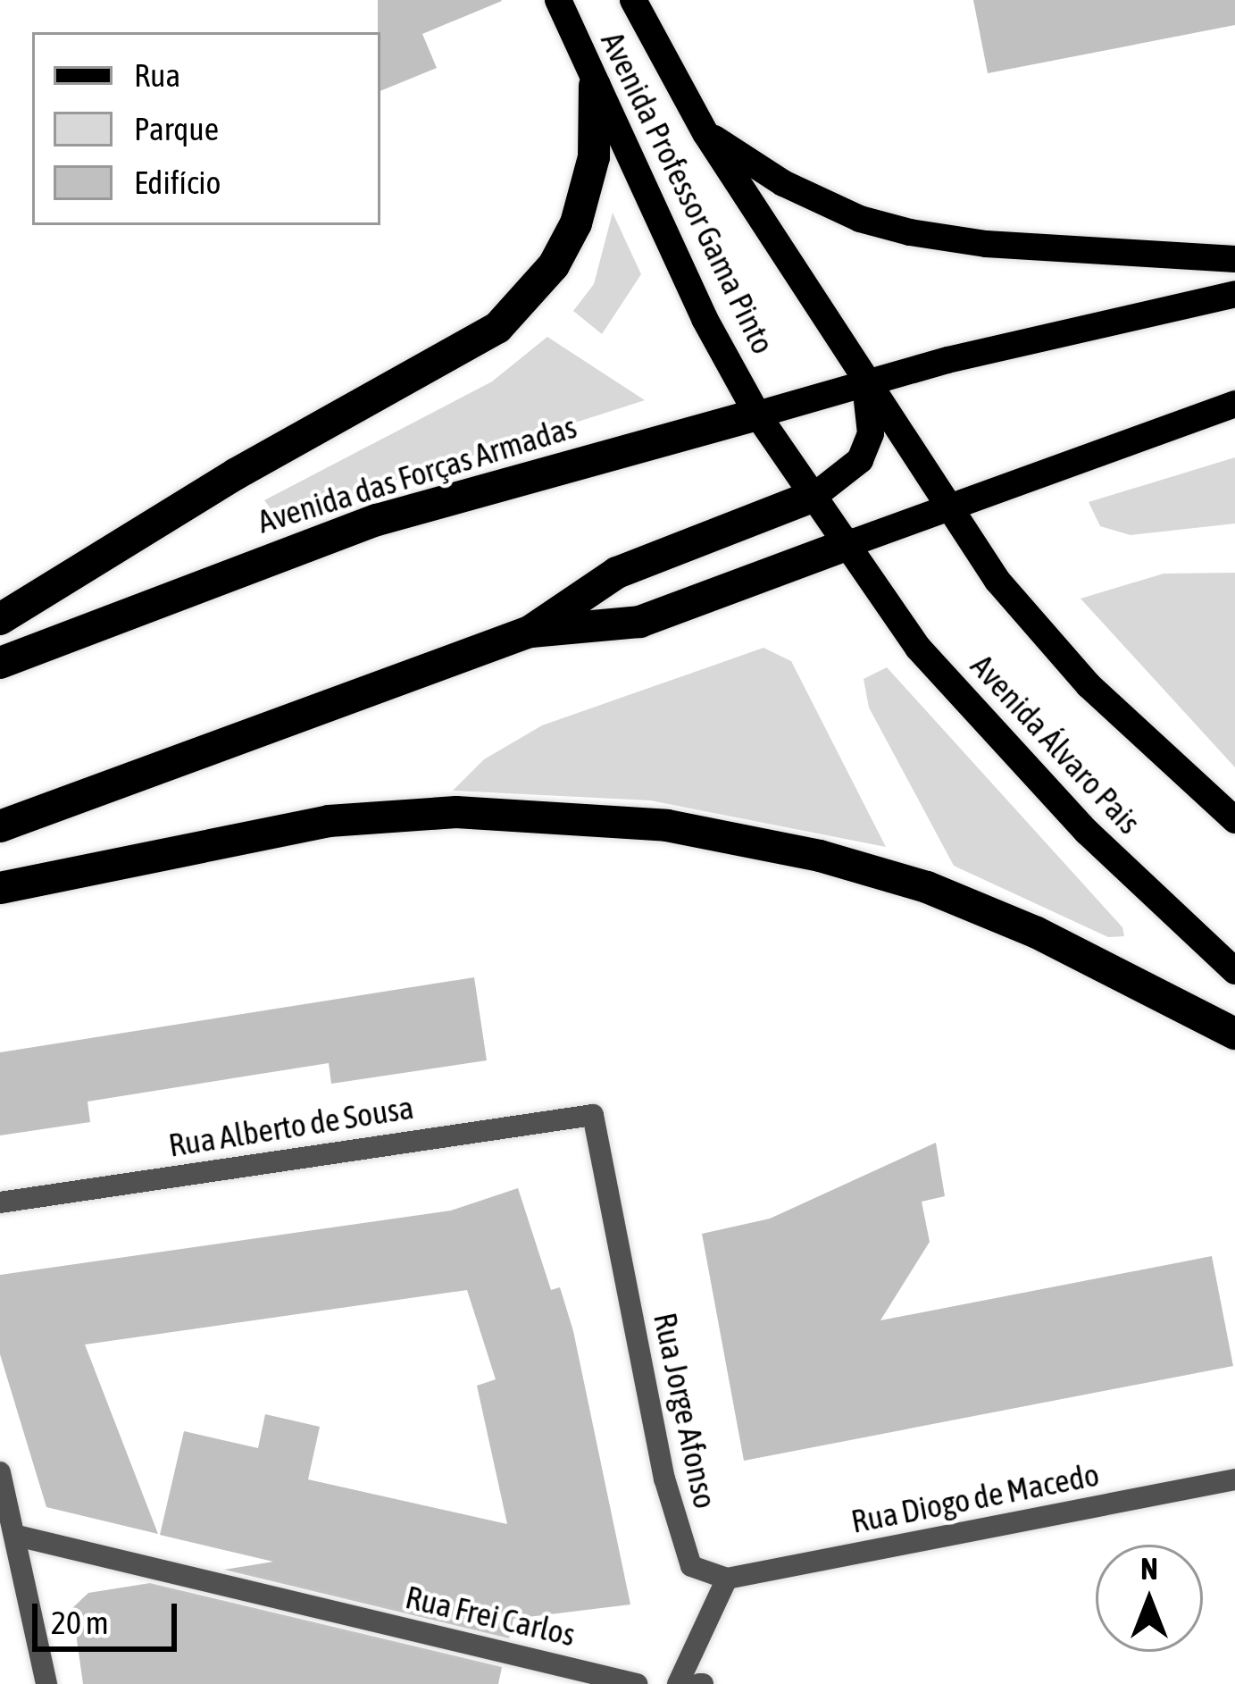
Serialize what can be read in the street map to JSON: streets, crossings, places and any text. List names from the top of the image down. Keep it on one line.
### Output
{"streets":{"highway":["Avenida das Forças Armadas"],"main road":["Avenida Professor Gama Pinto","Avenida Álvaro Pais"],"street":["Rua Alberto de Sousa","Rua Jorge Afonso","Rua Diogo de Macedo","Rua Frei Carlos"]},"crossings":[["Avenida Professor Gama Pinto","Avenida das Forças Armadas"],["Avenida Professor Gama Pinto","Avenida Álvaro Pais"],["Rua Alberto de Sousa","Rua Jorge Afonso"],["Rua Jorge Afonso","Rua Diogo de Macedo"]],"legend":["Rua","Parque","Edifício"],"scale_bar":"20 m","north":"top"}
